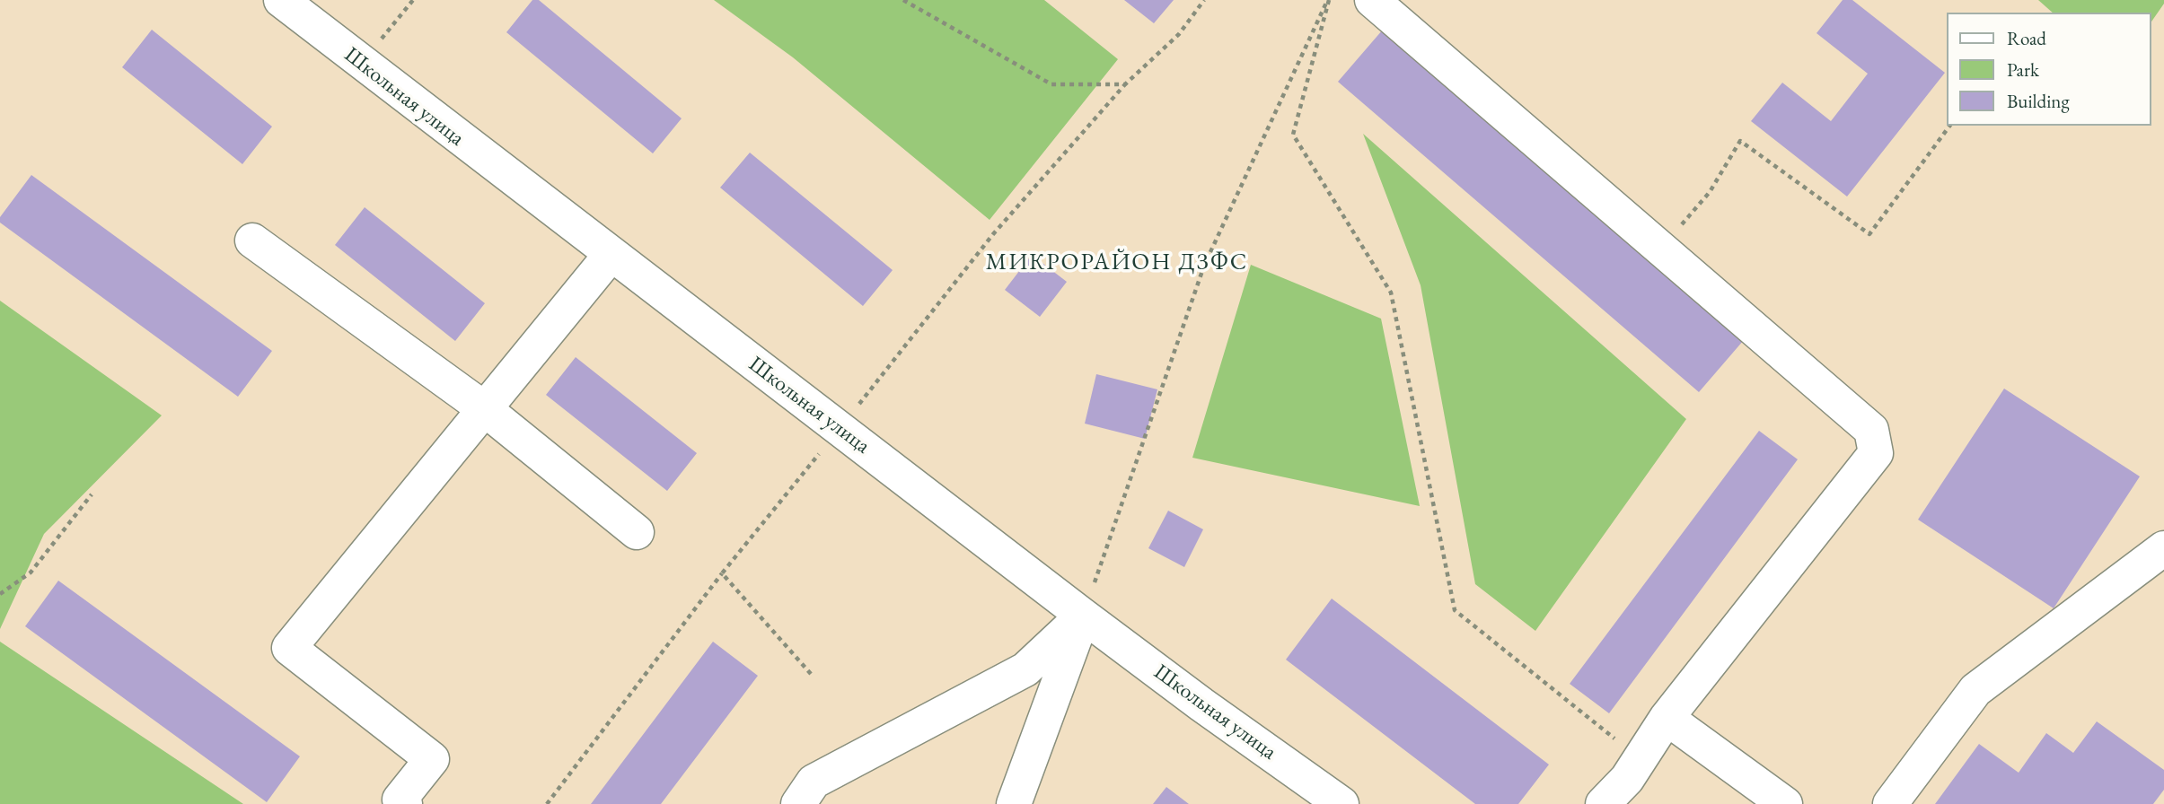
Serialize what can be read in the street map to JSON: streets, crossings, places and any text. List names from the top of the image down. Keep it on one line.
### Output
{"streets":{"street":["Школьная улица"]},"districts":["МИКРОРАЙОН ДЗФС"],"legend":["Road","Park","Building"]}
